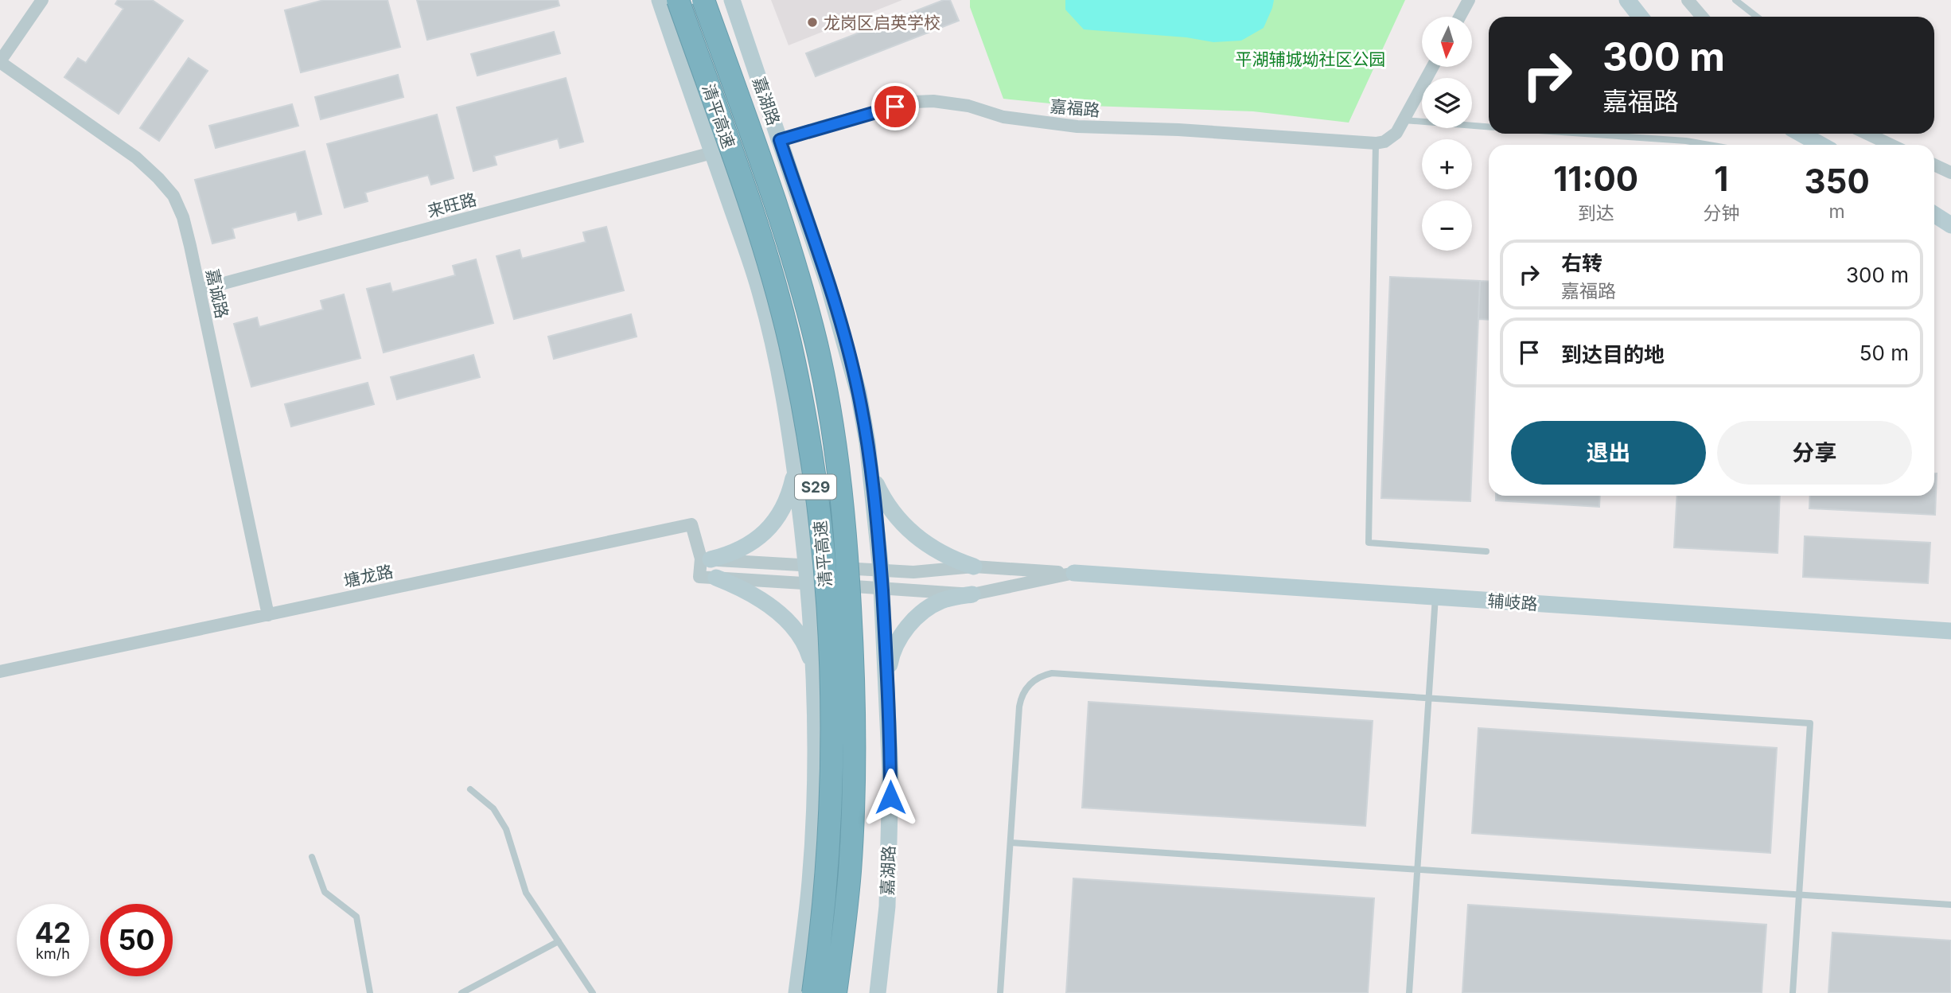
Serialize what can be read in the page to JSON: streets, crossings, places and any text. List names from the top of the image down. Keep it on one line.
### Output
{"streets":{"highway":["清平高速","S29"],"main road":["嘉湖路","辅岐路"],"street":["嘉福路","来旺路","嘉诚路","塘龙路"]},"crossings":[["嘉湖路","嘉福路"],["来旺路","嘉诚路"],["嘉诚路","塘龙路"]],"parks":["平湖辅城坳社区公园"],"places":["龙岗区启英学校"],"north":"bottom","page":{"map_buttons":["+","−"],"turn":["300 m","嘉福路"],"eta":["11:00","到达","1","分钟","350","m"],"list":[{"name":"右转","note":"嘉福路","value":"300 m"},{"name":"到达目的地","value":"50 m"}],"buttons":["退出","分享"],"speed":"42 km/h","limit":"50"}}
